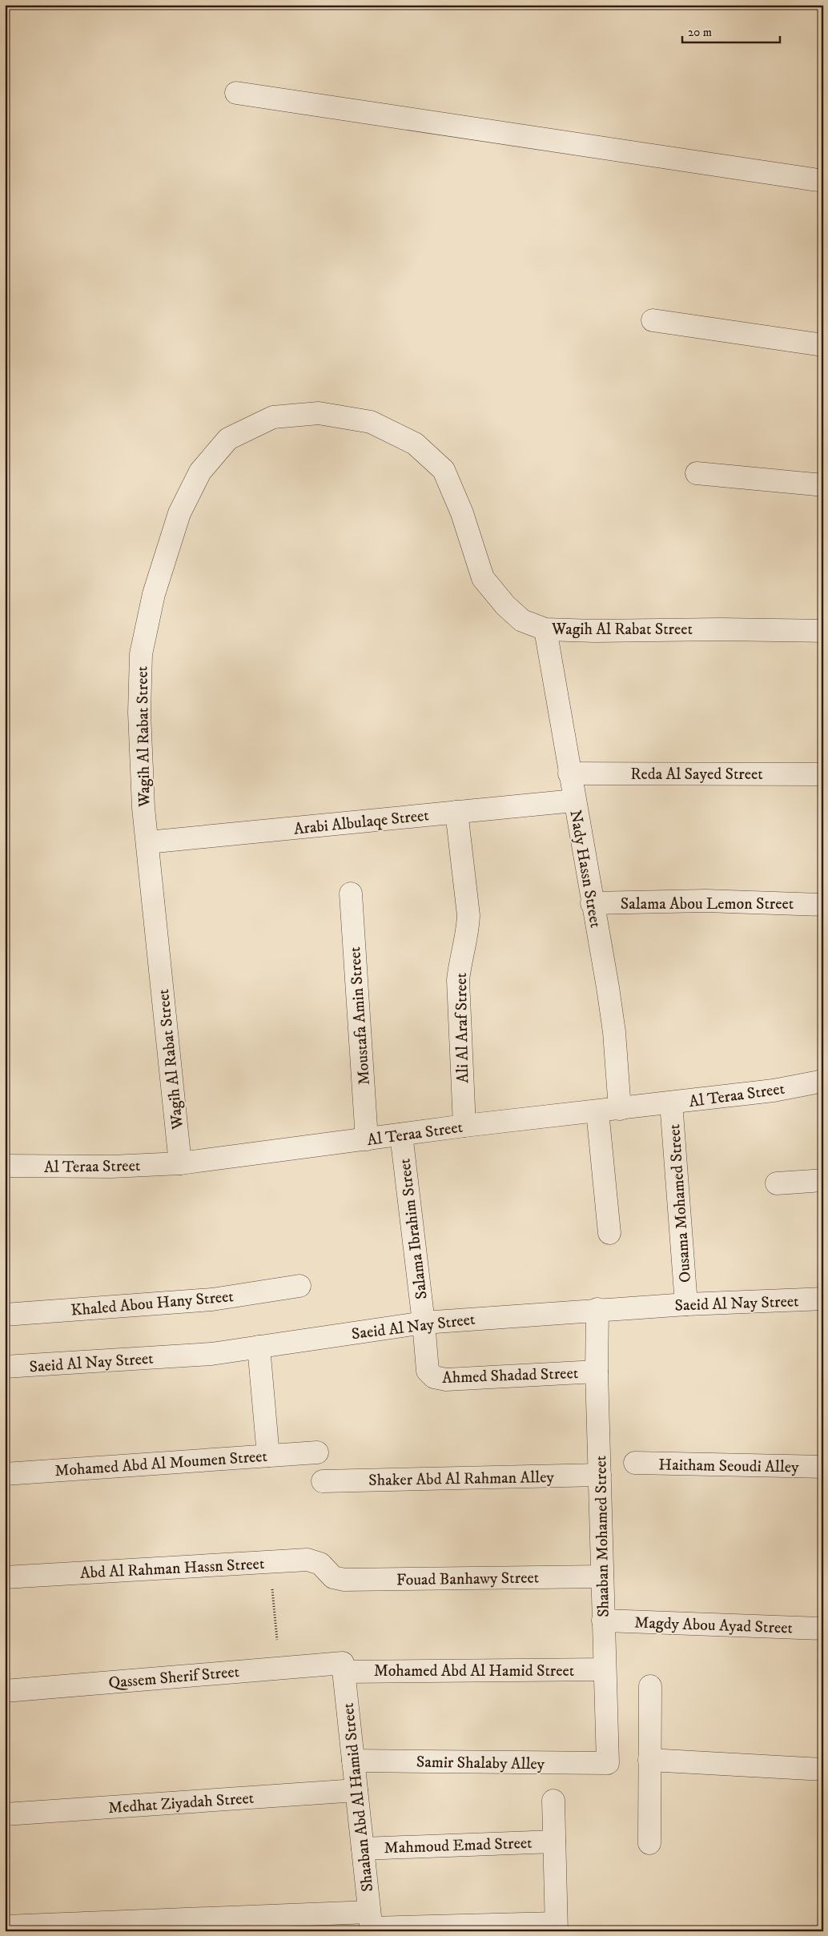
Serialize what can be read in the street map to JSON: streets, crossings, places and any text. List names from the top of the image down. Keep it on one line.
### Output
{"streets":{"street":["Wagih Al Rabat Street","Reda Al Sayed Street","Arabi Albulaqe Street","Nady Hassn Street","Salama Abou Lemon Street","Moustafa Amin Street","Ali Al Araf Street","Al Teraa Street","Ousama Mohamed Street","Salama Ibrahim Street","Khaled Abou Hany Street","Saeid Al Nay Street","Ahmed Shadad Street","Mohamed Abd Al Moumen Street","Haitham Seoudi Alley","Shaker Abd Al Rahman Alley","Shaaban Mohamed Street","Abd Al Rahman Hassn Street","Fouad Banhawy Street","Magdy Abou Ayad Street","Mohamed Abd Al Hamid Street","Qassem Sherif Street","Samir Shalaby Alley","Shaaban Abd Al Hamid Street","Medhat Ziyadah Street","Mahmoud Emad Street"]},"crossings":[["Wagih Al Rabat Street","Arabi Albulaqe Street"],["Wagih Al Rabat Street","Nady Hassn Street"],["Wagih Al Rabat Street","Al Teraa Street"],["Reda Al Sayed Street","Nady Hassn Street"],["Arabi Albulaqe Street","Nady Hassn Street"],["Arabi Albulaqe Street","Ali Al Araf Street"],["Nady Hassn Street","Salama Abou Lemon Street"],["Nady Hassn Street","Al Teraa Street"],["Moustafa Amin Street","Al Teraa Street"],["Ali Al Araf Street","Al Teraa Street"],["Al Teraa Street","Ousama Mohamed Street"],["Al Teraa Street","Salama Ibrahim Street"],["Ousama Mohamed Street","Saeid Al Nay Street"],["Salama Ibrahim Street","Saeid Al Nay Street"],["Salama Ibrahim Street","Ahmed Shadad Street"],["Saeid Al Nay Street","Ahmed Shadad Street"],["Saeid Al Nay Street","Shaaban Mohamed Street"],["Ahmed Shadad Street","Shaaban Mohamed Street"],["Shaker Abd Al Rahman Alley","Shaaban Mohamed Street"],["Shaaban Mohamed Street","Fouad Banhawy Street"],["Shaaban Mohamed Street","Magdy Abou Ayad Street"],["Shaaban Mohamed Street","Mohamed Abd Al Hamid Street"],["Shaaban Mohamed Street","Samir Shalaby Alley"],["Abd Al Rahman Hassn Street","Fouad Banhawy Street"],["Mohamed Abd Al Hamid Street","Qassem Sherif Street"],["Mohamed Abd Al Hamid Street","Shaaban Abd Al Hamid Street"],["Qassem Sherif Street","Shaaban Abd Al Hamid Street"],["Samir Shalaby Alley","Shaaban Abd Al Hamid Street"],["Shaaban Abd Al Hamid Street","Medhat Ziyadah Street"],["Shaaban Abd Al Hamid Street","Mahmoud Emad Street"]],"scale_bar":"20 m"}
